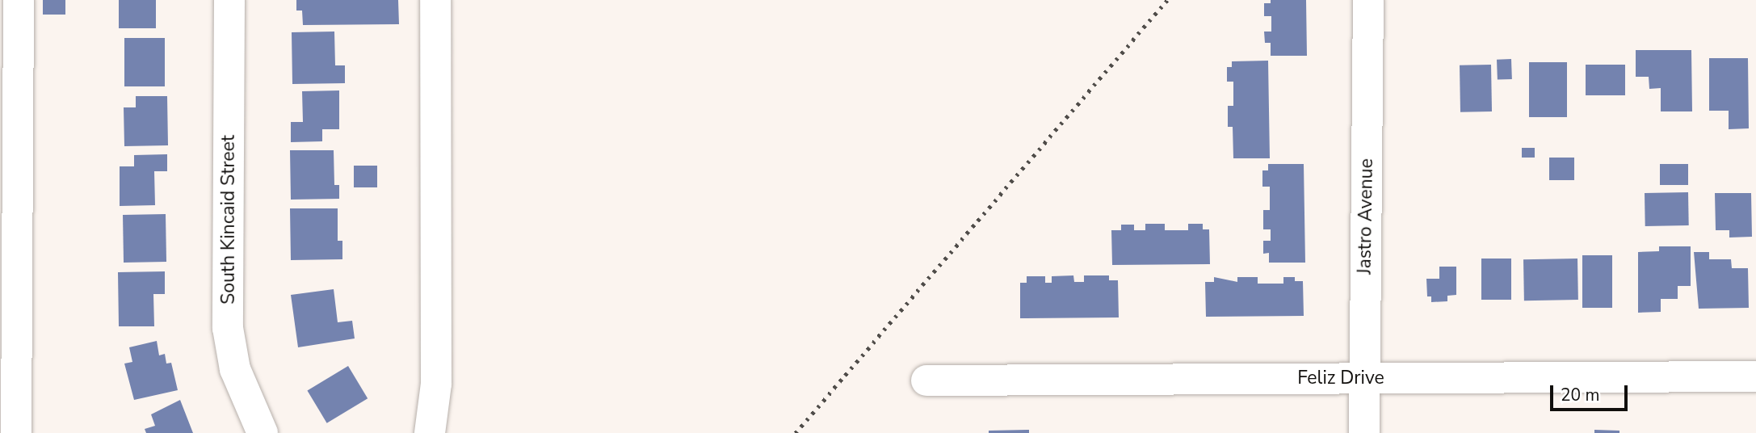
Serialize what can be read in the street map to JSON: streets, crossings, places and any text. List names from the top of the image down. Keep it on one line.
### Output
{"streets":{"street":["Jastro Avenue","South Kincaid Street","Feliz Drive"]},"crossings":[["Jastro Avenue","Feliz Drive"]],"scale_bar":"20 m"}
